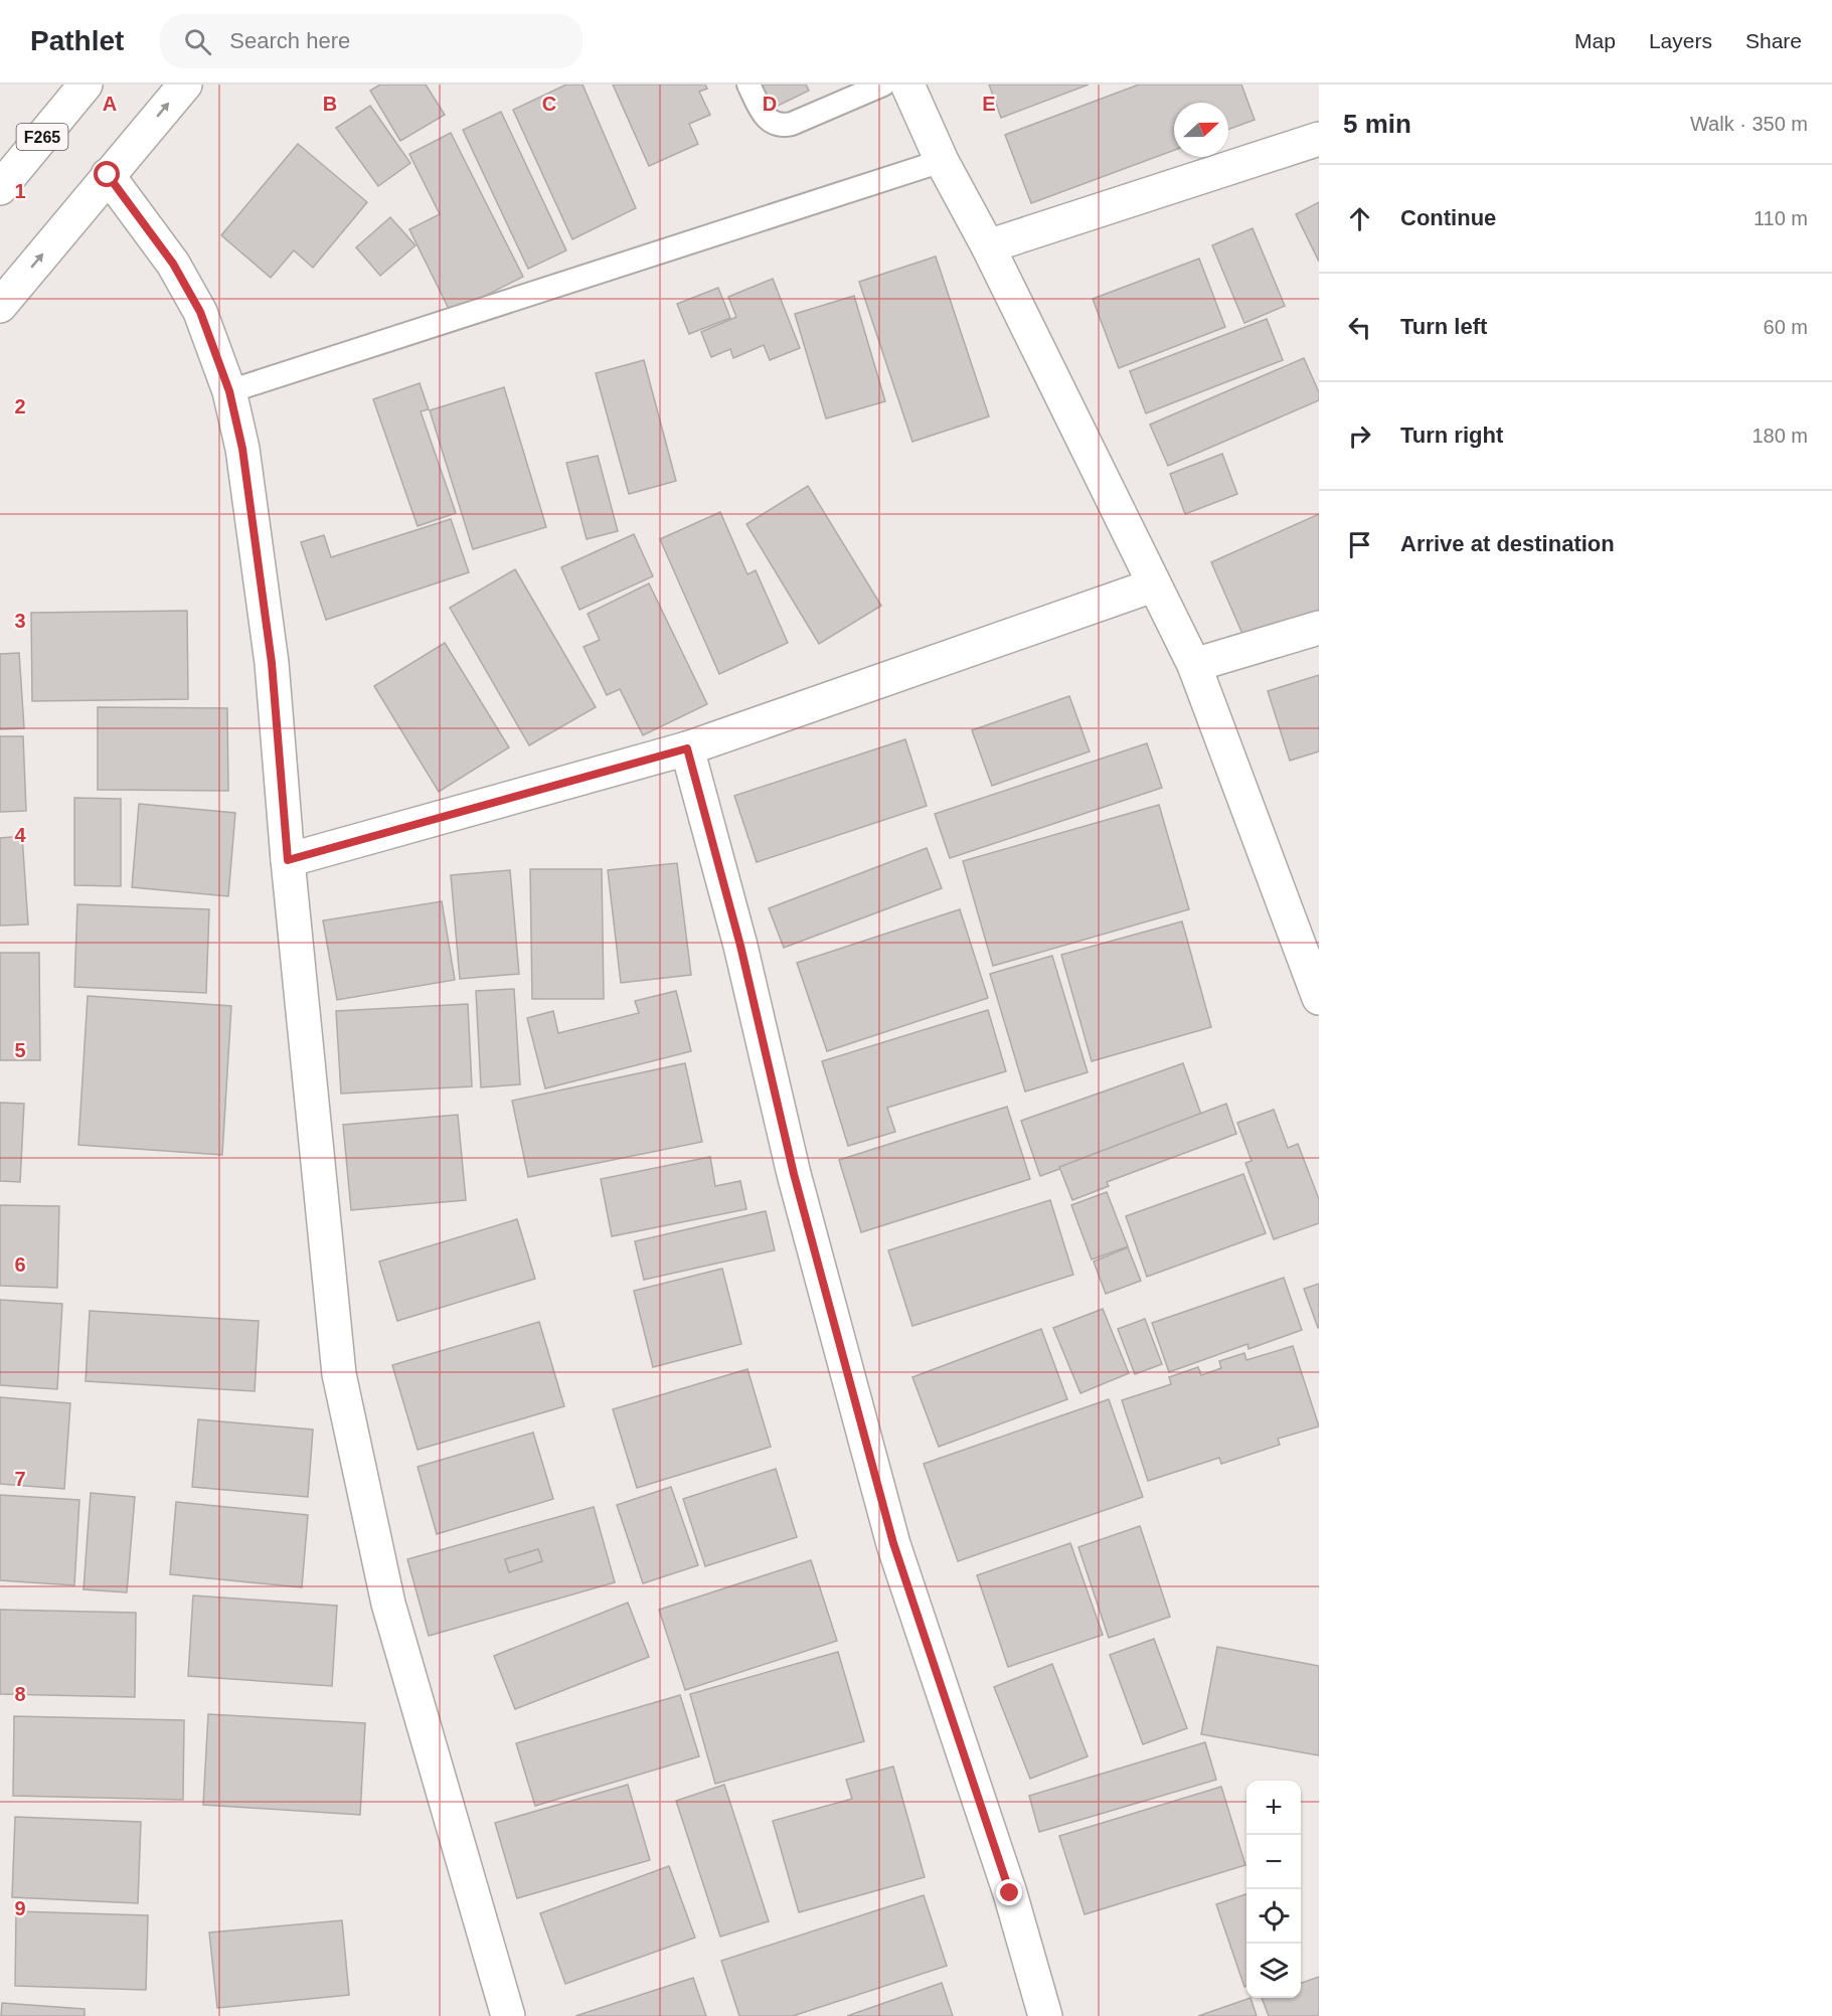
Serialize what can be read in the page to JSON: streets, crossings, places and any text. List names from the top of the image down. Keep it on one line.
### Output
{"streets":{"main road":["F265"]},"north":"right","page":{"header":"Pathlet","search":"Search here","nav":["Map","Layers","Share"],"heading":["5 min","Walk · 350 m"],"list":[["Continue","110 m"],["Turn left","60 m"],["Turn right","180 m"],"Arrive at destination"],"map_buttons":["+","−"]},"grid":{"columns":["A","B","C","D","E"],"rows":["1","2","3","4","5","6","7","8","9"]}}
